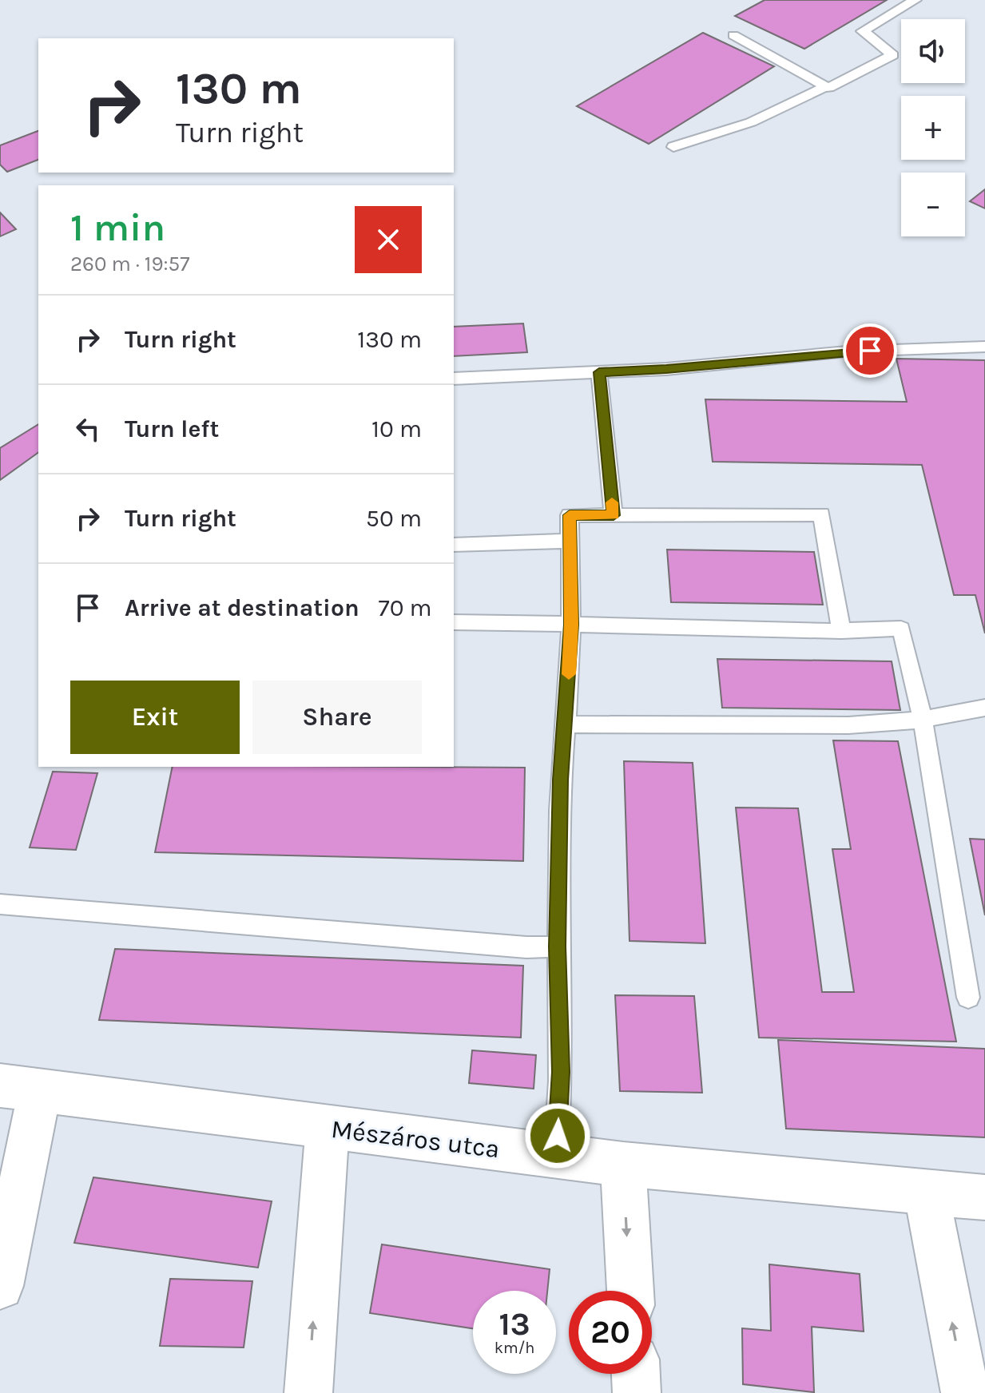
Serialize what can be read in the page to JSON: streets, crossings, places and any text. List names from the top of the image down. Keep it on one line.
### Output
{"streets":{"street":["Mészáros utca"]},"page":{"map_buttons":["+","−"],"turn":["130 m","Turn right"],"heading":["1 min","260 m · 19:57"],"list":[{"name":"Turn right","value":"130 m"},{"name":"Turn left","value":"10 m"},{"name":"Turn right","value":"50 m"},{"name":"Arrive at destination","value":"70 m"}],"buttons":["Exit","Share"],"speed":"13 km/h","limit":"20"}}
